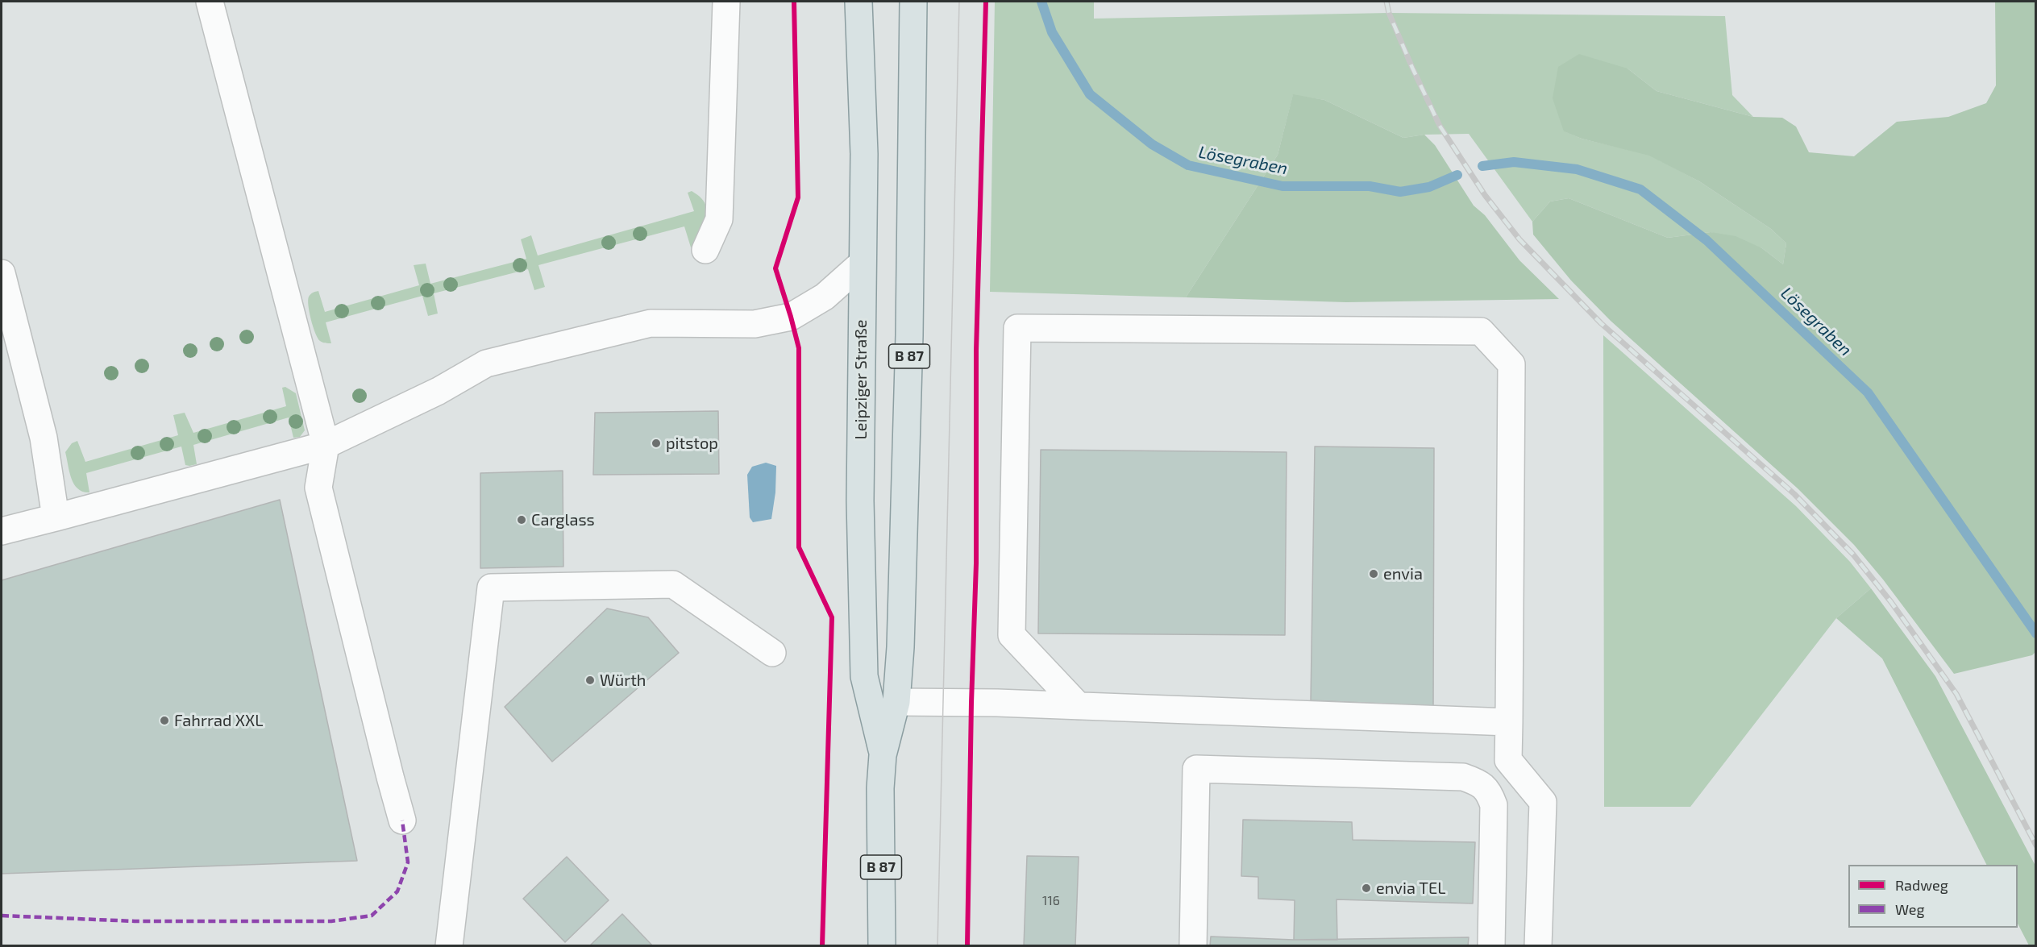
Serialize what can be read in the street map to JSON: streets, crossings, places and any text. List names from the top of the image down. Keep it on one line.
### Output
{"streets":{"main road":["B 87","Leipziger Straße"]},"water":["Lösegraben"],"places":["pitstop","Carglass","envia","Würth","Fahrrad XXL","envia TEL"],"house_numbers":["116"],"legend":["Radweg","Weg"]}
